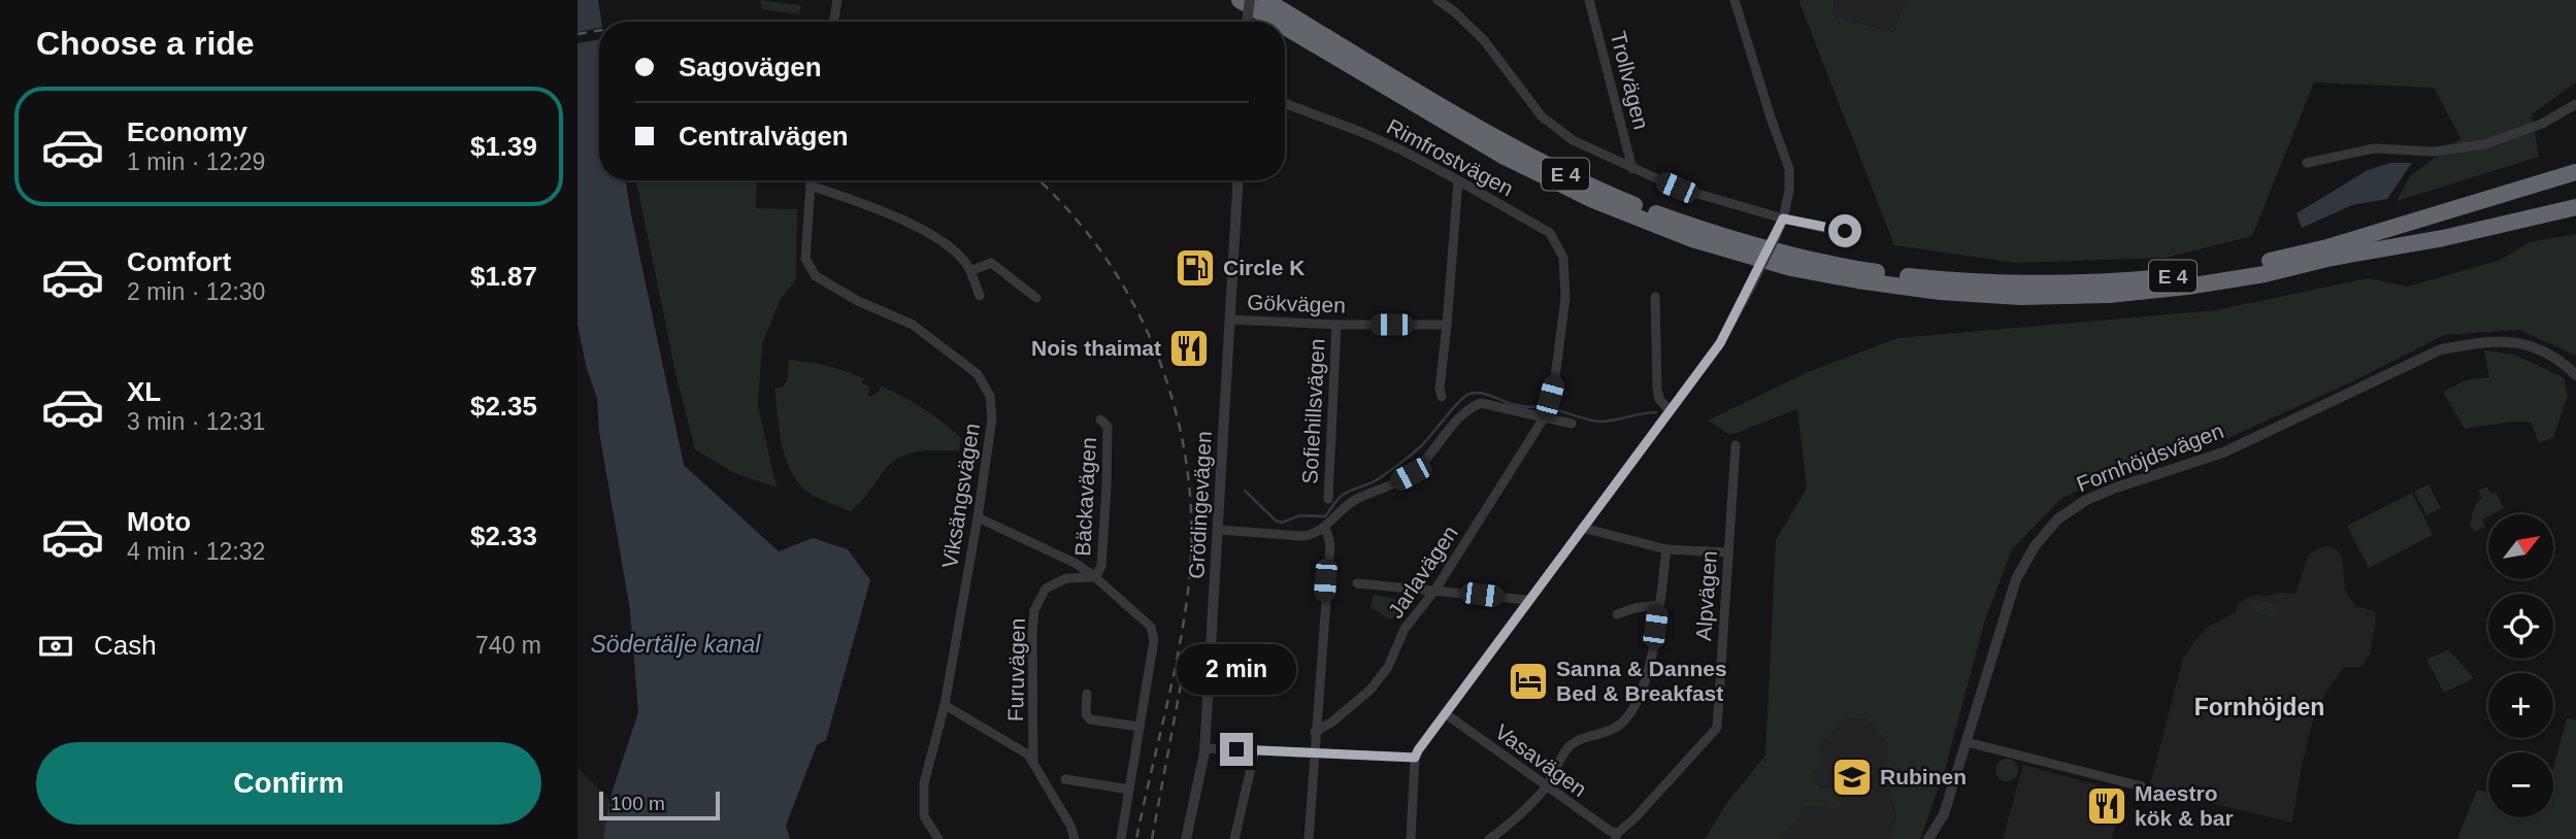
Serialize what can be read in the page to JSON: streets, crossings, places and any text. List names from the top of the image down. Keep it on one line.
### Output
{"streets":{"highway":["E 4"],"street":["Trollvägen","Rimfrostvägen","Gökvägen","Sofiehillsvägen","Fornhöjdsvägen","Viksängsvägen","Bäckavägen","Grödingevägen","Jarlavägen","Alpvägen","Furuvägen","Vasavägen"]},"crossings":[["Rimfrostvägen","Jarlavägen"],["Gökvägen","Sofiehillsvägen"],["Gökvägen","Grödingevägen"],["Bäckavägen","Furuvägen"],["Alpvägen","Vasavägen"]],"districts":["Fornhöjden"],"water":["Södertälje kanal"],"places":{"fuel station":["Circle K"],"restaurant":["Nois thaimat","Maestro kök & bar"],"hotel":["Sanna & Dannes Bed & Breakfast"],"school or university":["Rubinen"]},"scale_bar":"100 m","north":"top right","page":{"heading":"Choose a ride","banner":["Sagovägen","Centralvägen"],"list":[{"name":"Economy","note":"1 min · 12:29","value":"$1.39"},{"name":"Comfort","note":"2 min · 12:30","value":"$1.87"},{"name":"XL","note":"3 min · 12:31","value":"$2.35"},{"name":"Moto","note":"4 min · 12:32","value":"$2.33"}],"map_buttons":["+","−"],"pay":["Cash","740 m"],"bubble":"2 min","buttons":"Confirm","scale":"100 m"}}
